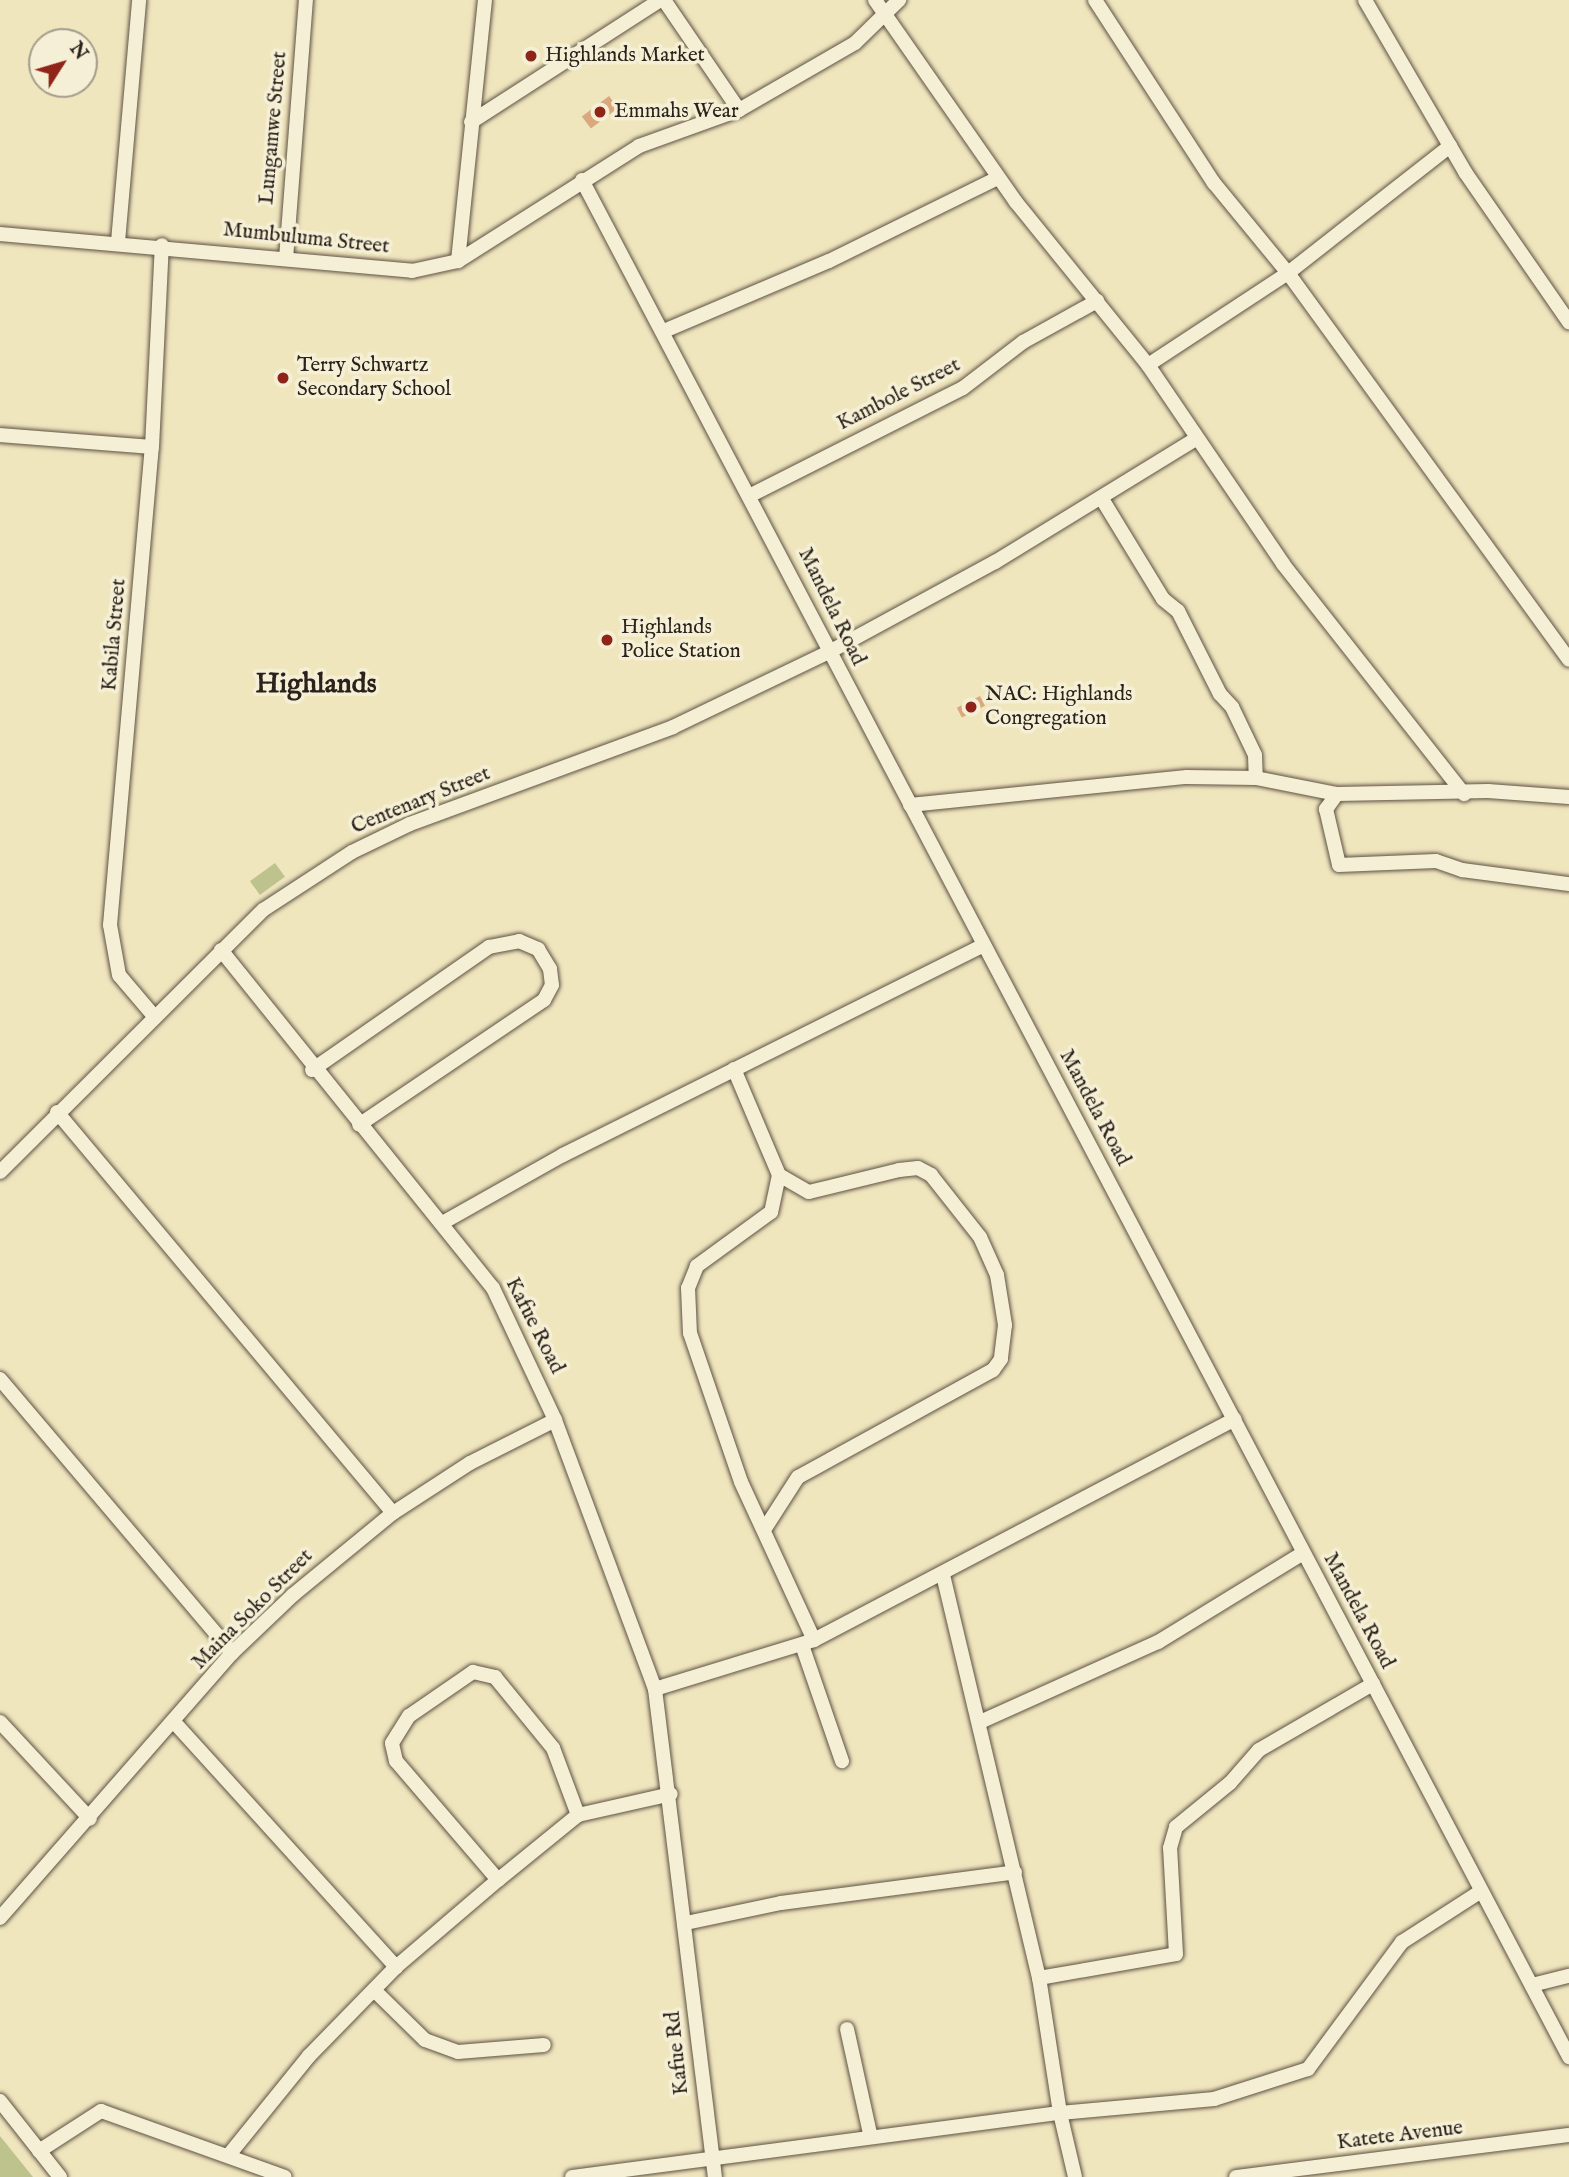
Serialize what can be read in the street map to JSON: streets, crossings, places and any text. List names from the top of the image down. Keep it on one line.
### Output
{"streets":{"street":["Lungamwe Street","Mumbuluma Street","Kambole Street","Mandela Road","Kabila Street","Centenary Street","Kafue Road","Maina Soko Street","Kafue Rd","Katete Avenue"]},"crossings":[["Lungamwe Street","Mumbuluma Street"],["Mumbuluma Street","Mandela Road"],["Mumbuluma Street","Kabila Street"],["Kambole Street","Mandela Road"],["Mandela Road","Centenary Street"],["Kabila Street","Centenary Street"],["Centenary Street","Kafue Road"],["Kafue Road","Maina Soko Street"],["Kafue Road","Kafue Rd"]],"districts":["Highlands"],"places":["Highlands Market","Emmahs Wear","Terry Schwartz Secondary School","Highlands Police Station","NAC: Highlands Congregation"],"north":"top right"}
